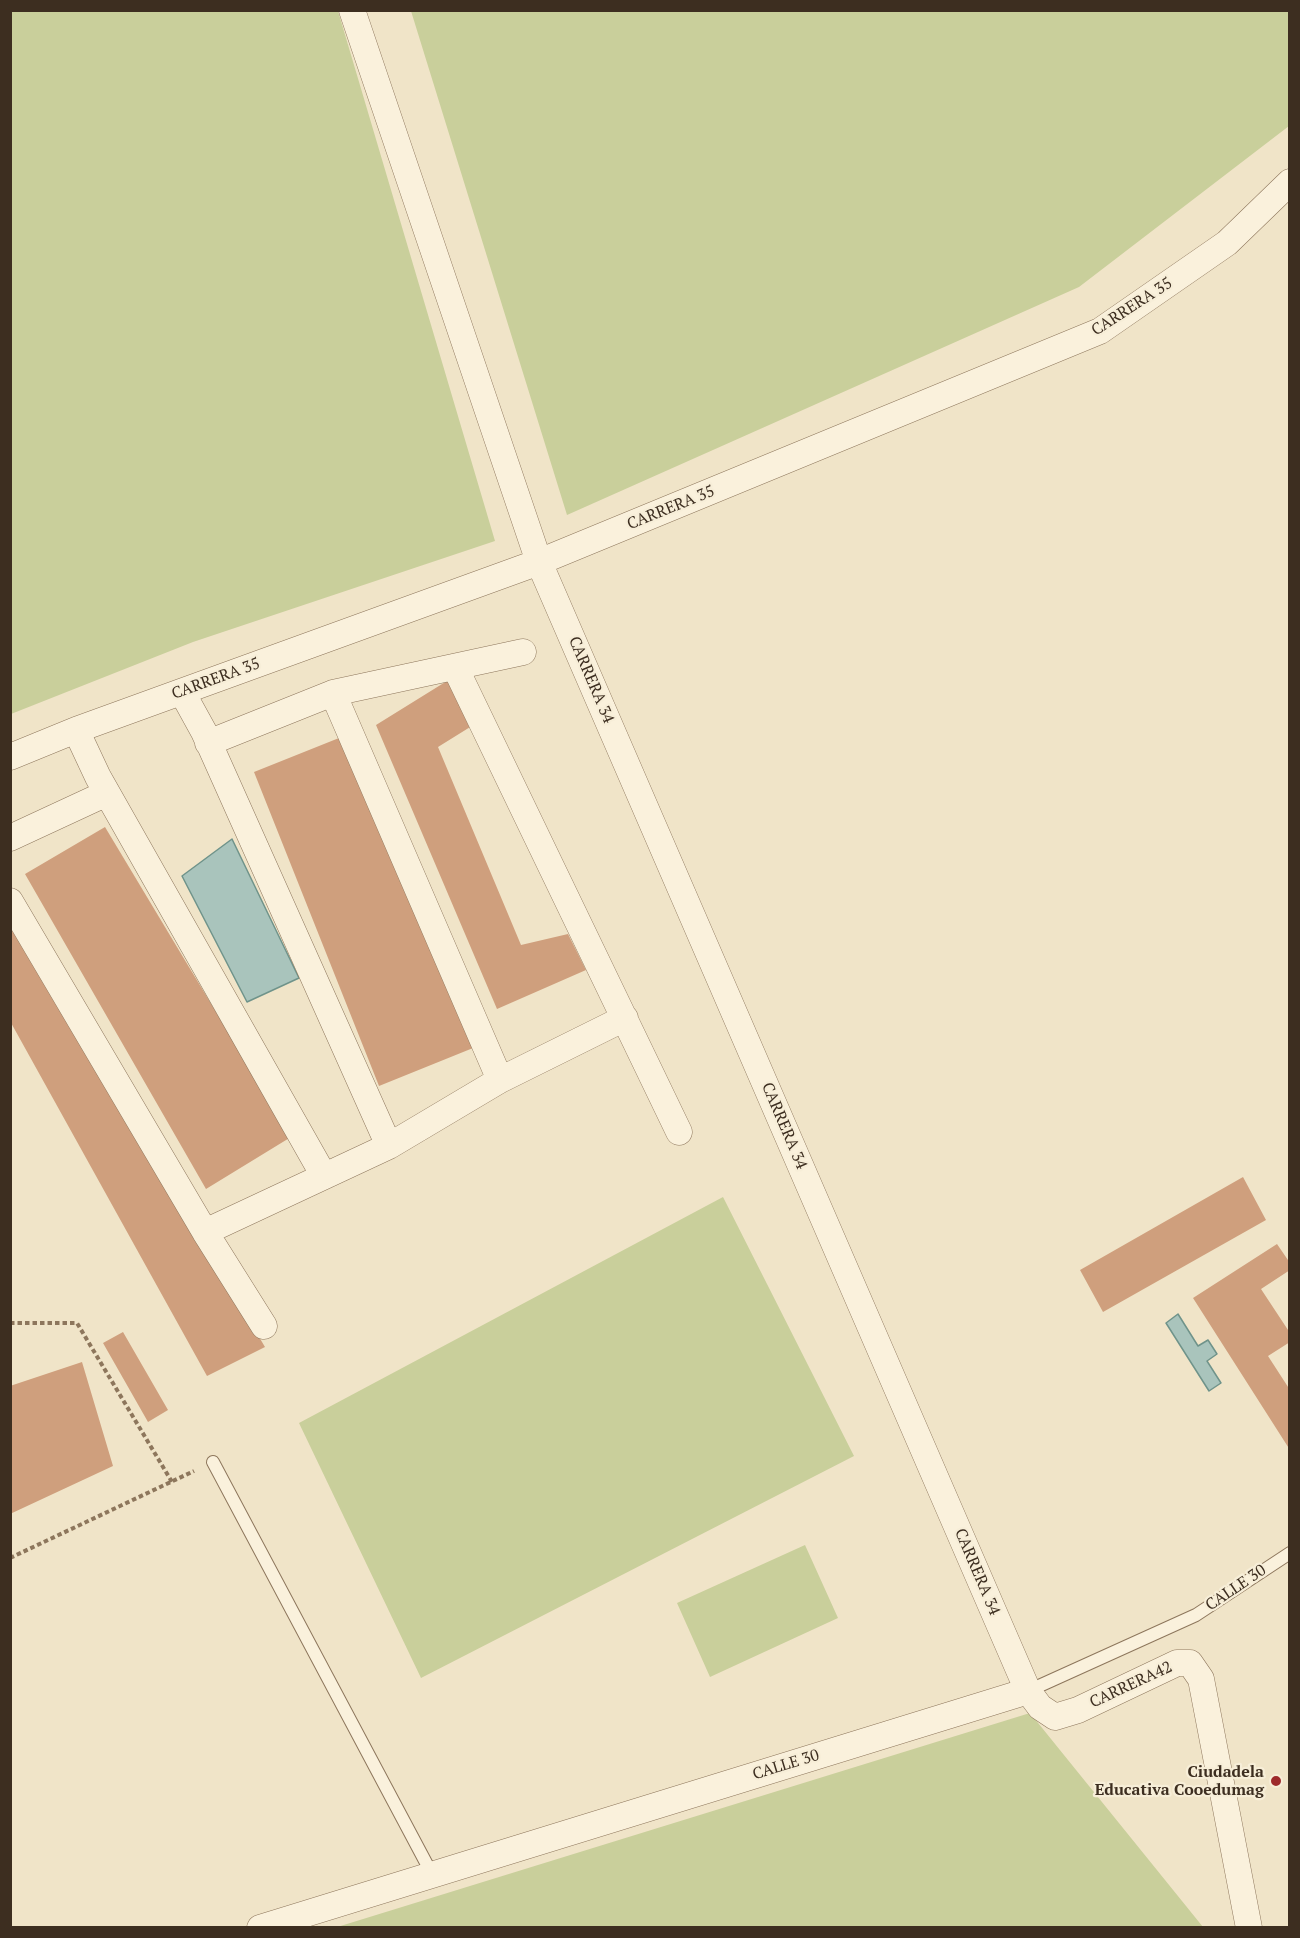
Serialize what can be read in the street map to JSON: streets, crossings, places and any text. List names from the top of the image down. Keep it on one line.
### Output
{"streets":{"street":["CARRERA 35","CARRERA 34","CALLE 30","CARRERA42"]},"crossings":[["CARRERA 35","CARRERA 34"],["CARRERA 34","CALLE 30"],["CARRERA 34","CARRERA42"],["CALLE 30","CARRERA42"]],"places":["Ciudadela Educativa Cooedumag"]}
